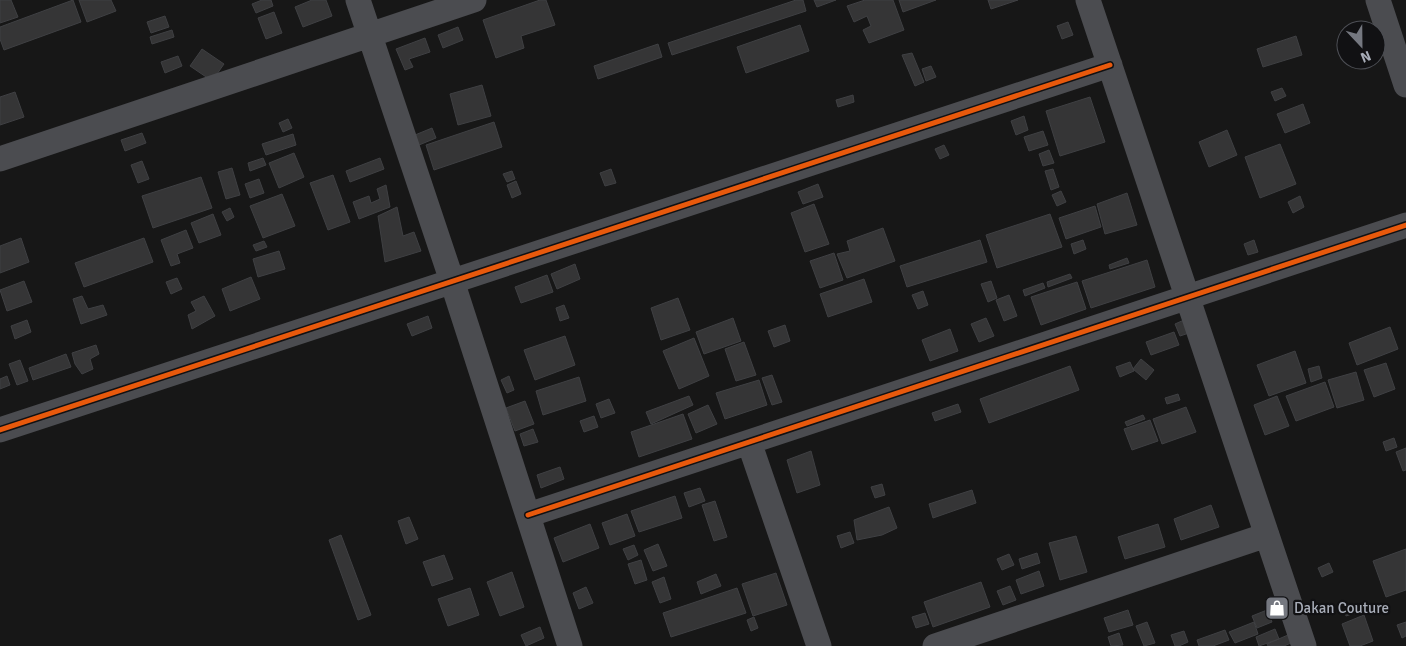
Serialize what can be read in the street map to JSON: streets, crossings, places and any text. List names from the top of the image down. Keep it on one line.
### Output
{"places":{"shop":["Dakan Couture"]},"north":"bottom"}
